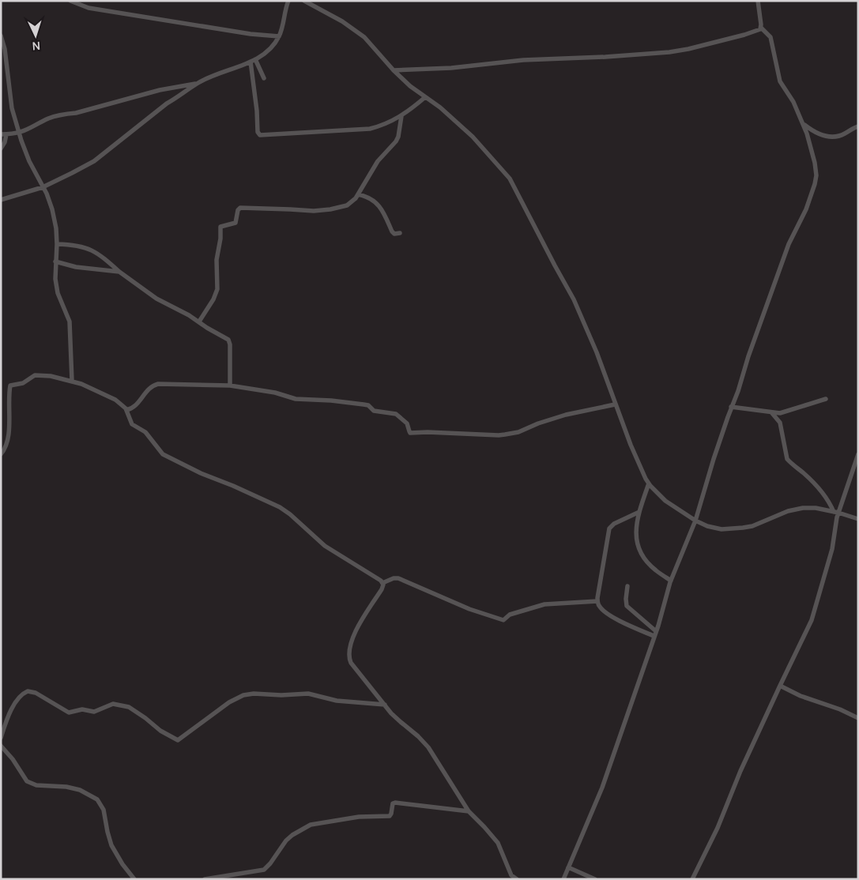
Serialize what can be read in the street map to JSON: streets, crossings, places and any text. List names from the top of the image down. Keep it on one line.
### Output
{"north":"bottom"}
